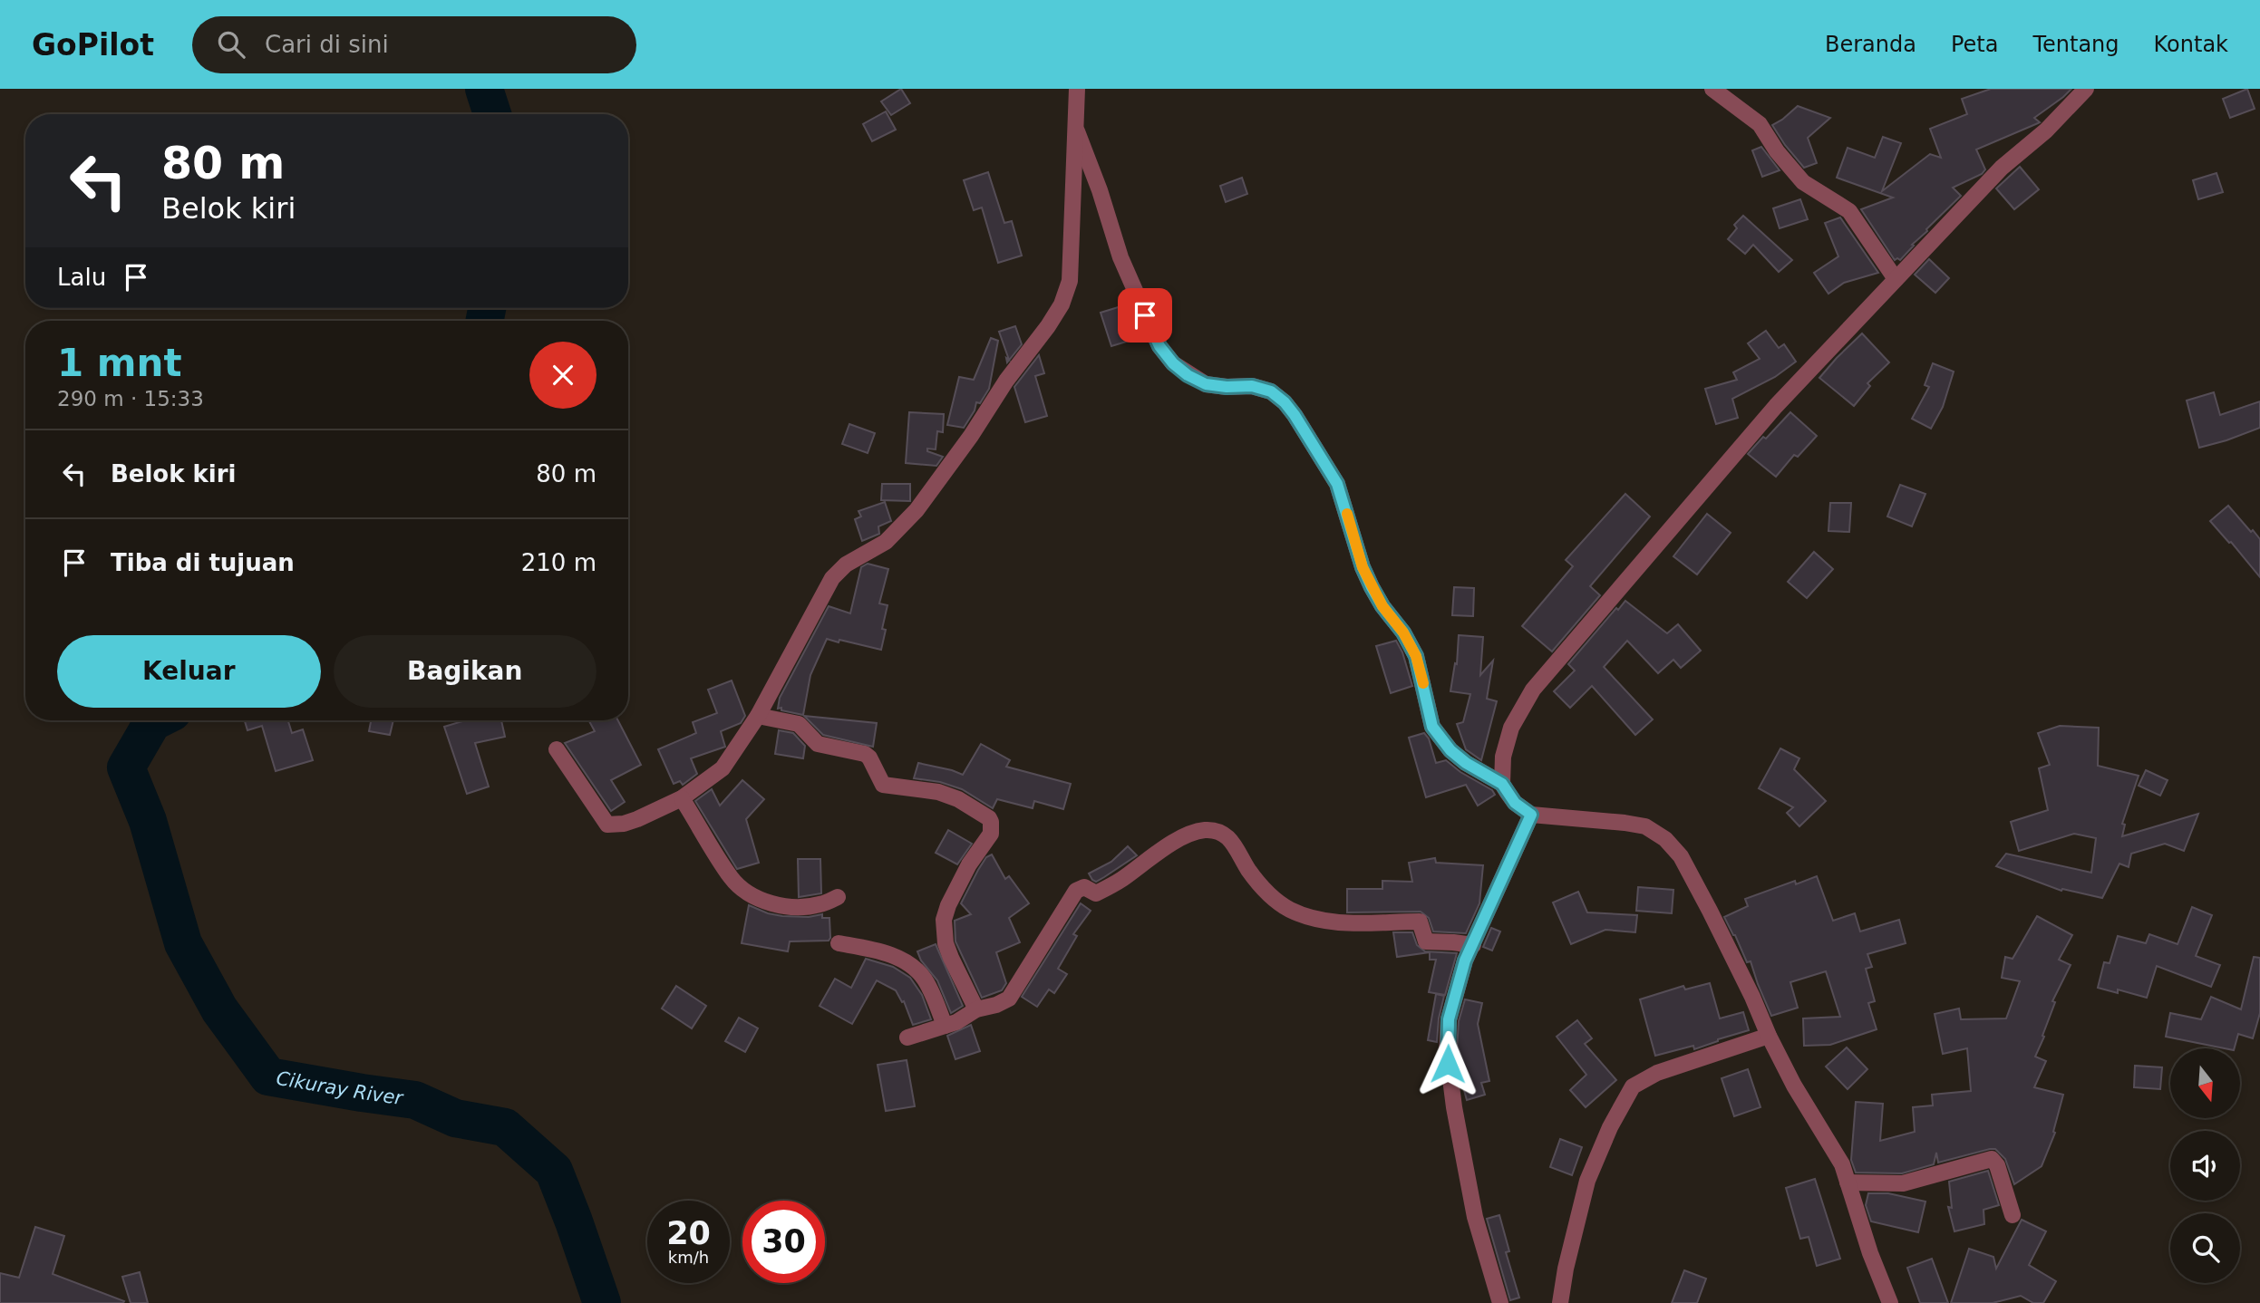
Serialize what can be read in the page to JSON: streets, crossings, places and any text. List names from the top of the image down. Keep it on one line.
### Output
{"water":["Cikuray River"],"north":"bottom","page":{"header":"GoPilot","search":"Cari di sini","nav":["Beranda","Peta","Tentang","Kontak"],"turn":["80 m","Belok kiri"],"then":"Lalu","heading":["1 mnt","290 m · 15:33"],"list":[{"name":"Belok kiri","value":"80 m"},{"name":"Tiba di tujuan","value":"210 m"}],"buttons":["Keluar","Bagikan"],"speed":"20 km/h","limit":"30"}}
